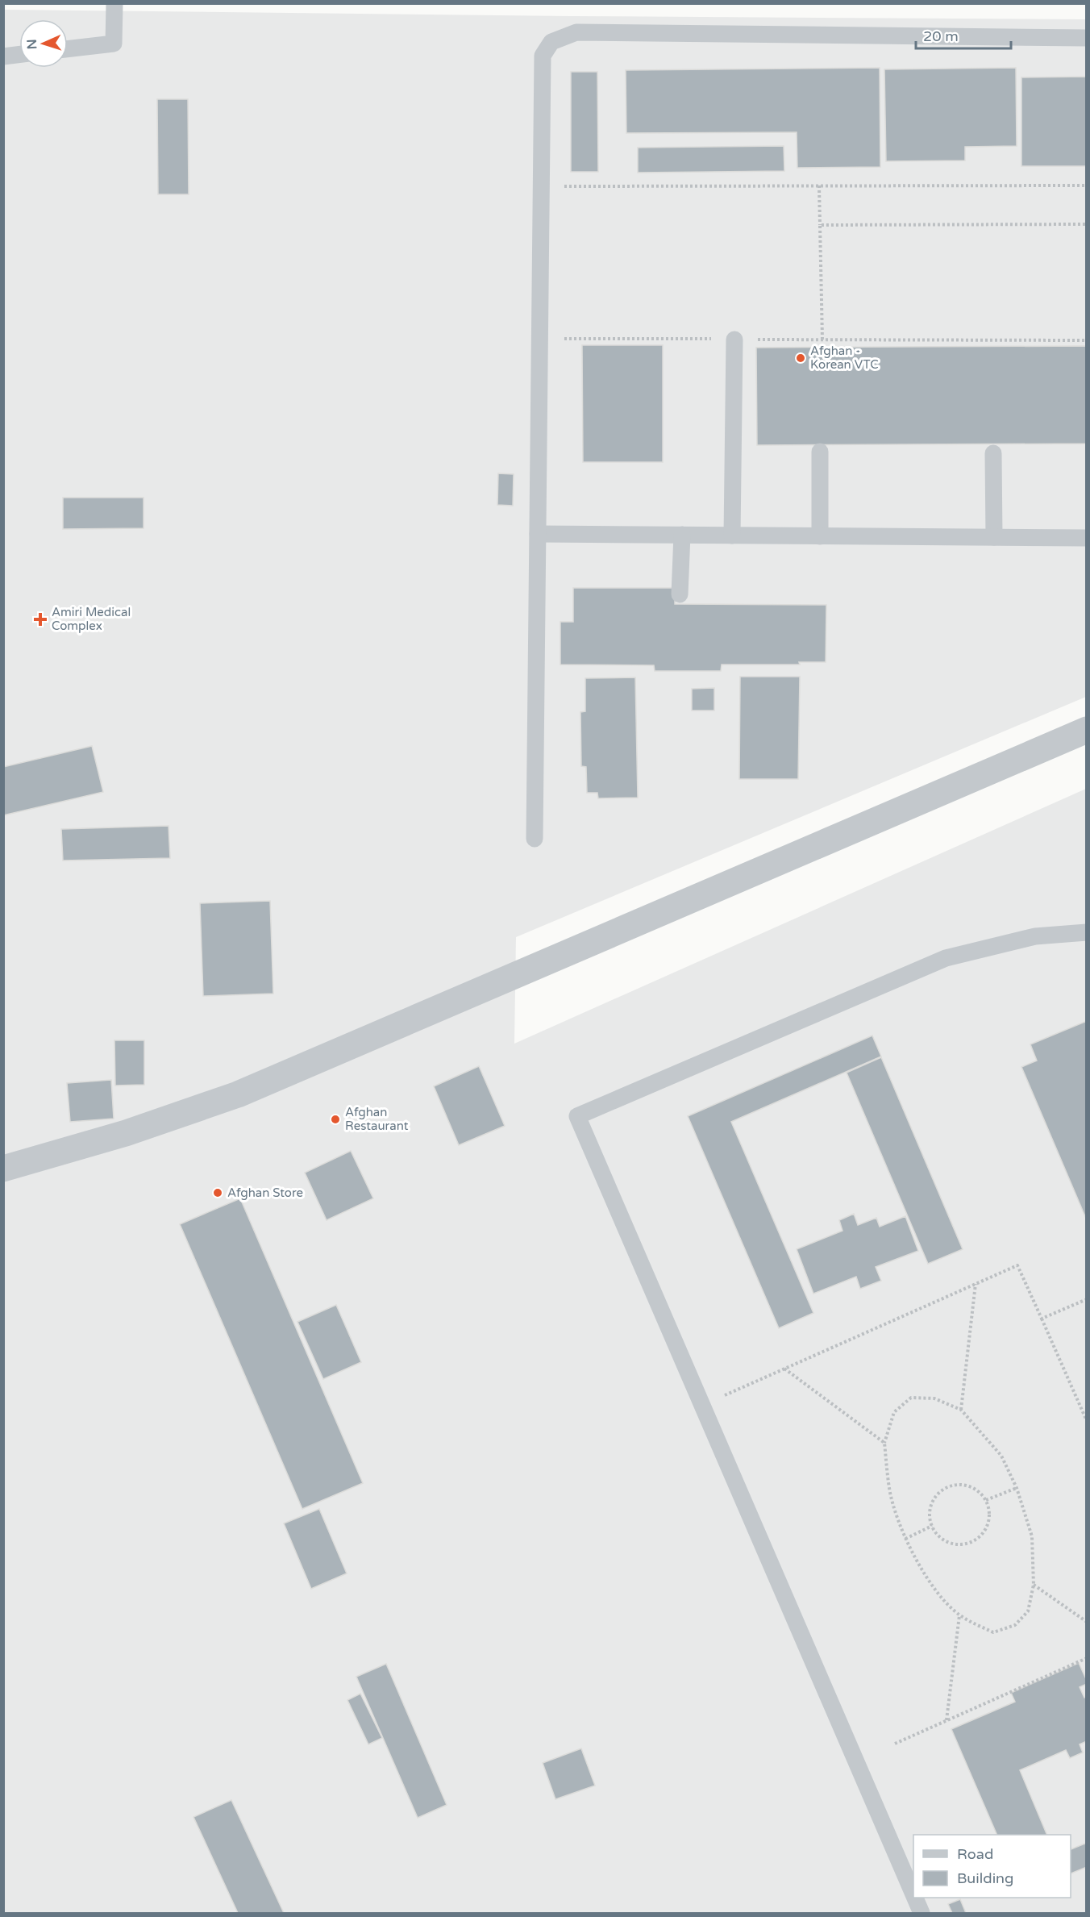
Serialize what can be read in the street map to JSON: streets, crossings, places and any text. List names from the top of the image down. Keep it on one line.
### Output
{"places":{"other":["Afghan - Korean VTC","Afghan Restaurant","Afghan Store"],"health":["Amiri Medical Complex"]},"legend":["Road","Building"],"scale_bar":"20 m","north":"left"}
